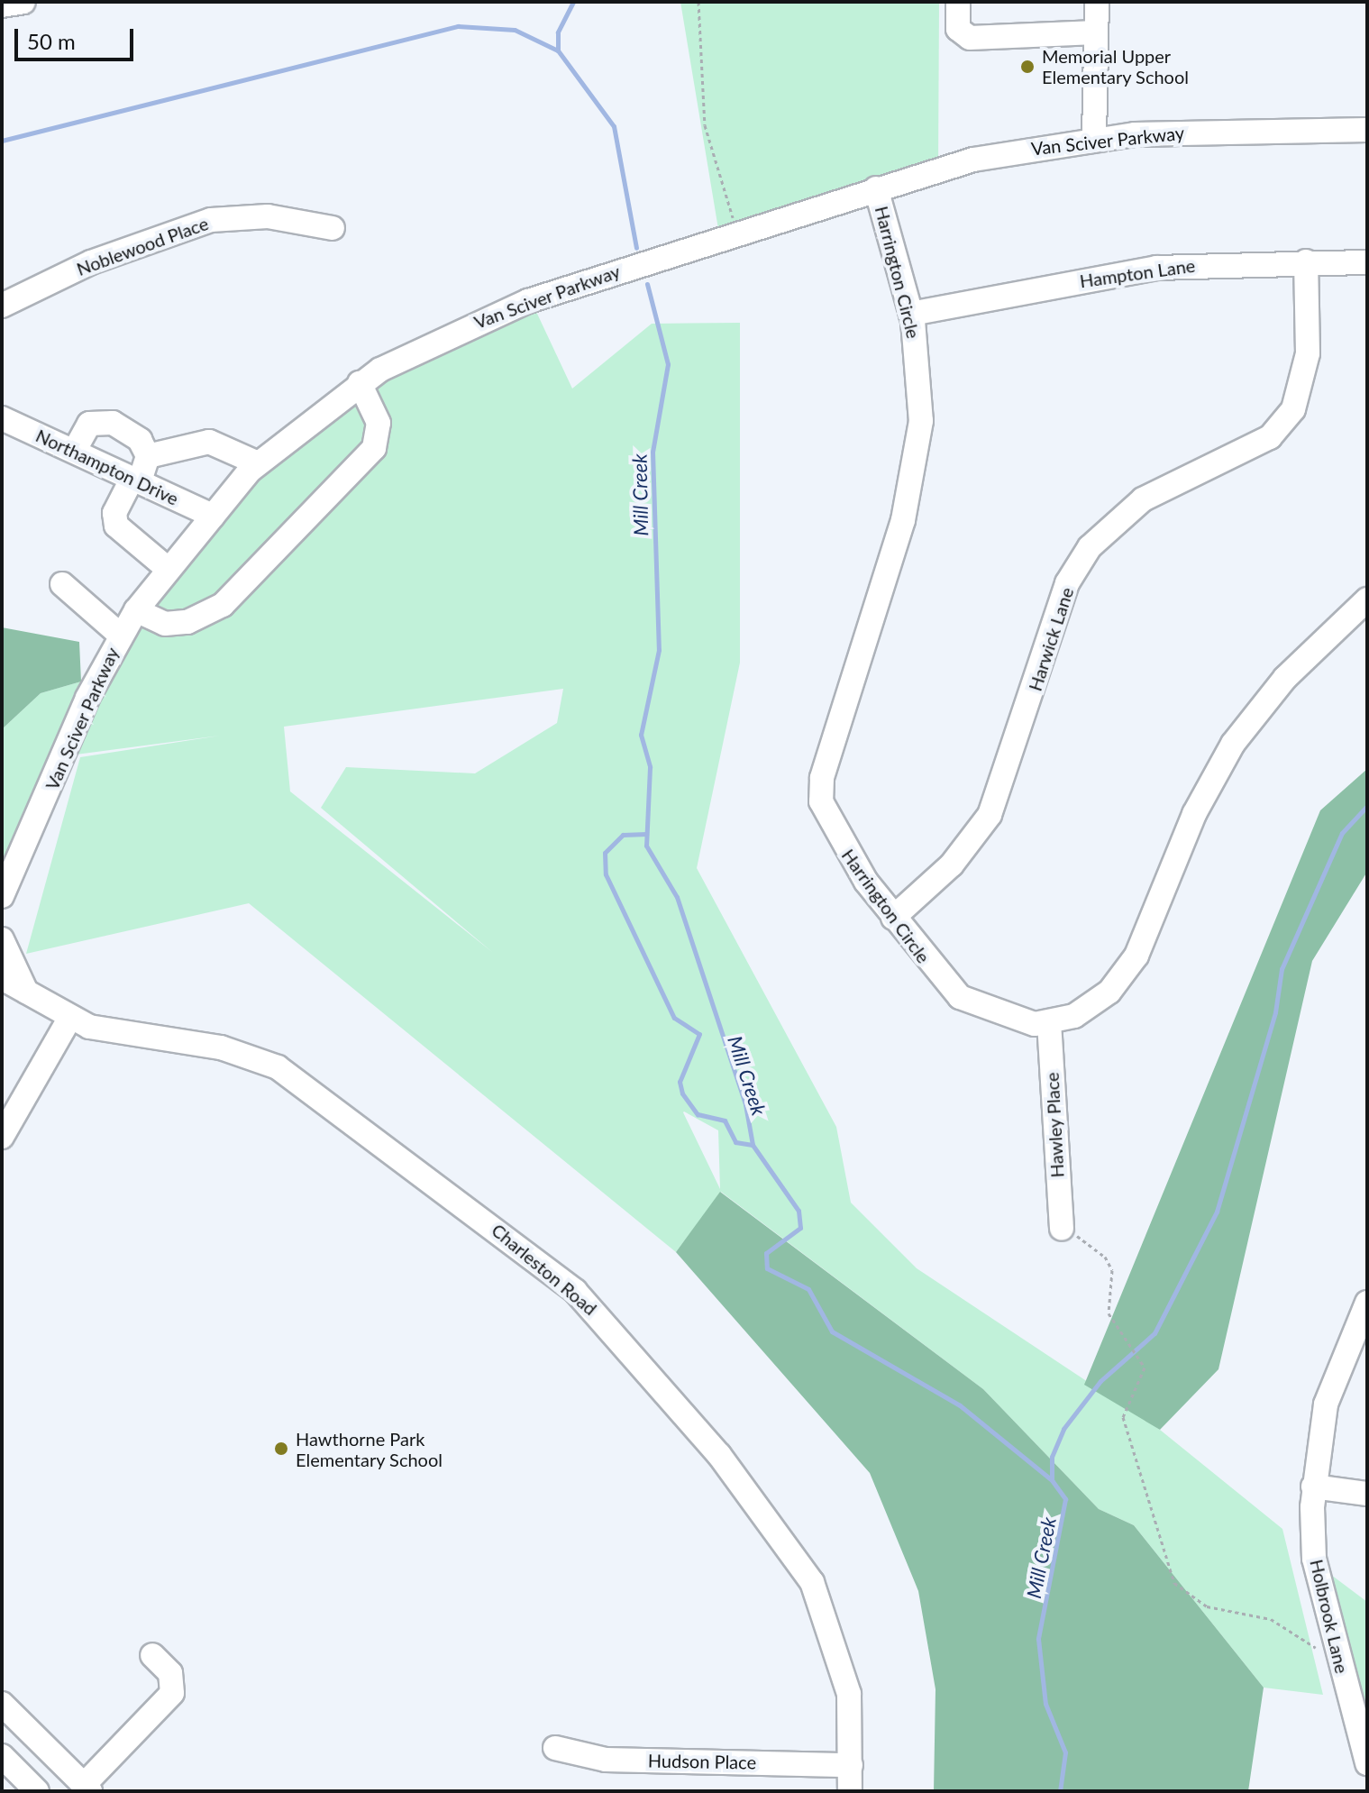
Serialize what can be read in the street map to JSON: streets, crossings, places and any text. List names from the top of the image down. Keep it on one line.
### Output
{"streets":{"street":["Van Sciver Parkway","Noblewood Place","Harrington Circle","Hampton Lane","Northampton Drive","Harwick Lane","Hawley Place","Charleston Road","Holbrook Lane","Hudson Place"]},"crossings":[["Van Sciver Parkway","Harrington Circle"],["Van Sciver Parkway","Northampton Drive"],["Harrington Circle","Hampton Lane"],["Harrington Circle","Harwick Lane"],["Harrington Circle","Hawley Place"],["Hampton Lane","Harwick Lane"],["Charleston Road","Hudson Place"]],"water":["Mill Creek"],"places":["Memorial Upper Elementary School","Hawthorne Park Elementary School"],"scale_bar":"50 m"}
